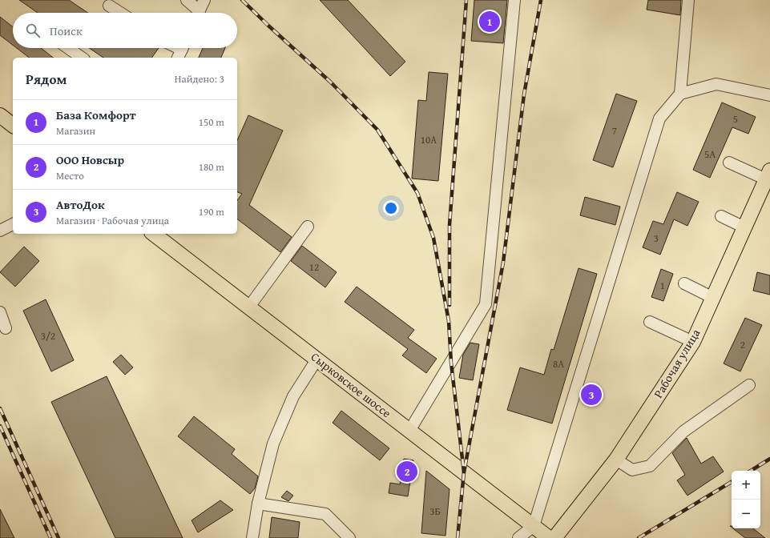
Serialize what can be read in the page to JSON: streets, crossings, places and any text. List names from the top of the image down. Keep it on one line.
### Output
{"streets":{"main road":["Рабочая улица","Сырковское шоссе"]},"house_numbers":["5","7","10А","5А","3","12","1","3/2","2","8А","3Б"],"page":{"pins":["1","3","2"],"search":"Поиск","heading":["Рядом","Найдено: 3"],"list":[{"mark":"1","name":"База Комфорт","note":"Магазин","value":"150 m"},{"mark":"2","name":"ООО Новсыр","note":"Место","value":"180 m"},{"mark":"3","name":"АвтоДок","note":"Магазин · Рабочая улица","value":"190 m"}],"map_buttons":["+","−"]}}
